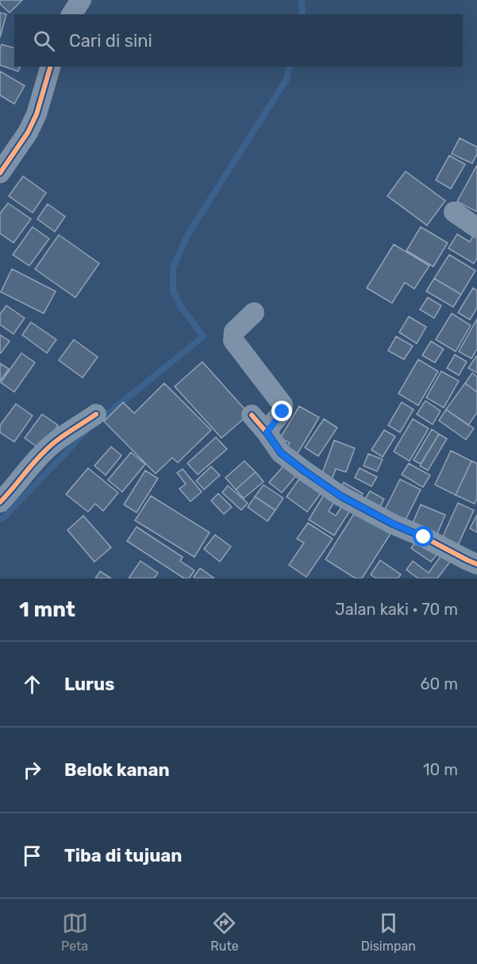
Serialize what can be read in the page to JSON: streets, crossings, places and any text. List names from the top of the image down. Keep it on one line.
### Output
{"page":{"search":"Cari di sini","heading":["1 mnt","Jalan kaki · 70 m"],"list":[["Lurus","60 m"],["Belok kanan","10 m"],"Tiba di tujuan"],"nav":["Peta","Rute","Disimpan"]}}
